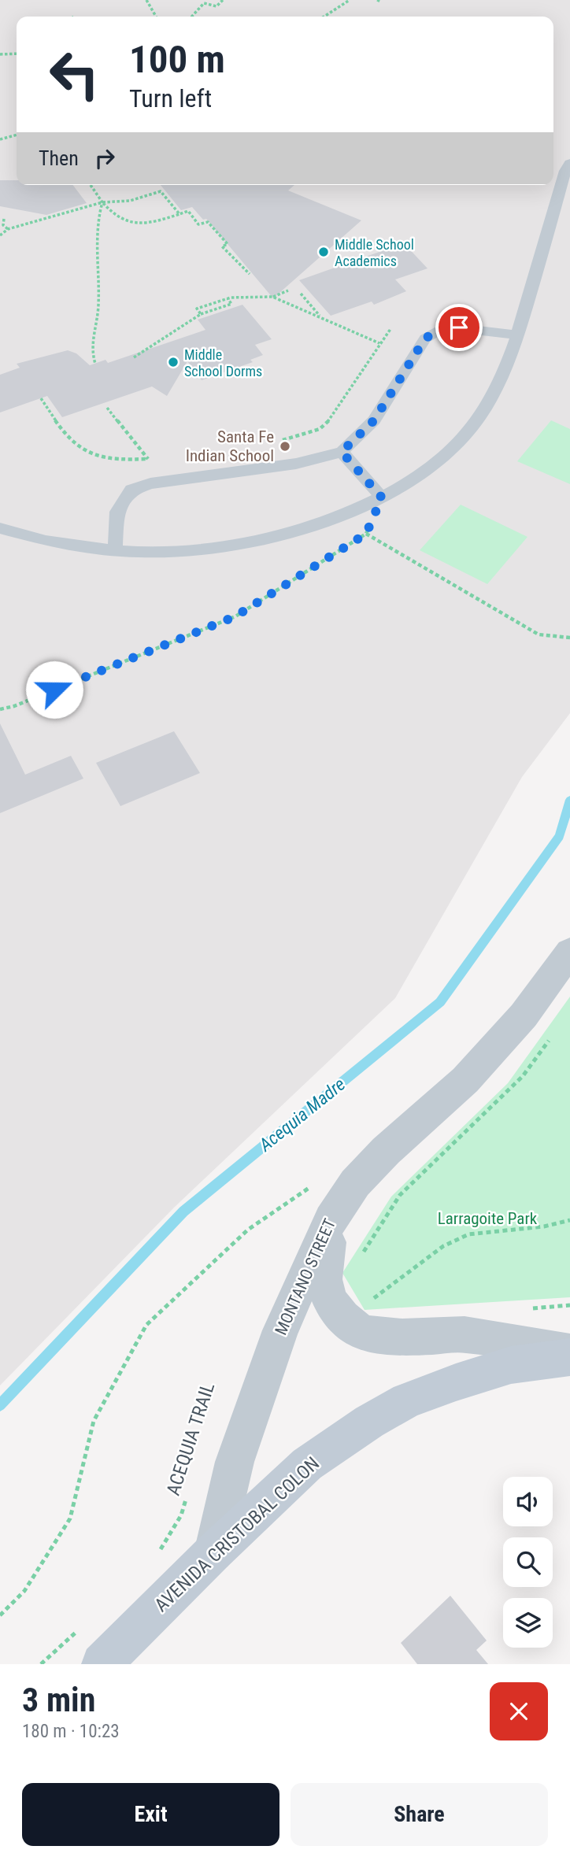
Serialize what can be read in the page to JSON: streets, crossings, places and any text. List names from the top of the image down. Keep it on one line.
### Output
{"streets":{"street":["MONTANO STREET","AVENIDA CRISTOBAL COLON"],"path":["ACEQUIA TRAIL"]},"crossings":[["MONTANO STREET","AVENIDA CRISTOBAL COLON"]],"water":["Acequia Madre"],"parks":["Larragoite Park"],"places":["Middle School Academics","Middle School Dorms","Santa Fe Indian School"],"page":{"turn":["100 m","Turn left"],"then":"Then","heading":["3 min","180 m · 10:23"],"buttons":["Exit","Share"]}}
